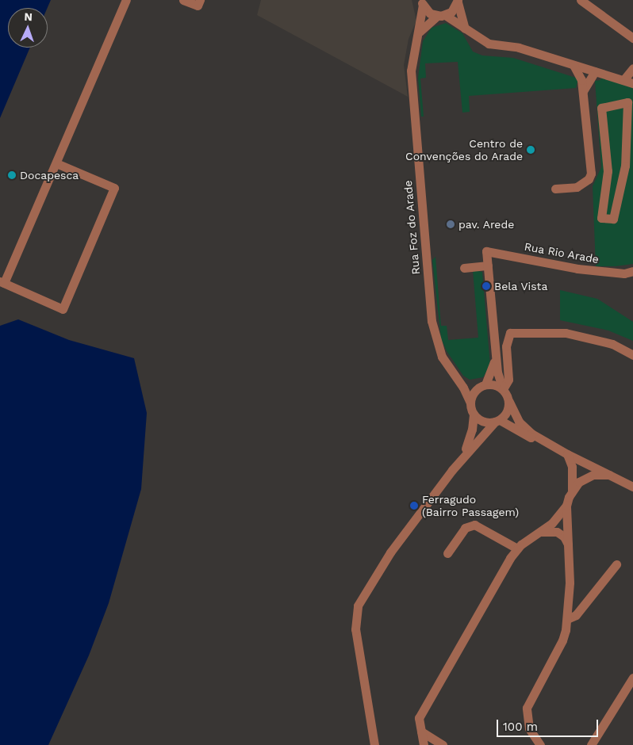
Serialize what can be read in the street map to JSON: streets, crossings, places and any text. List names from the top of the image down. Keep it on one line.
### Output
{"streets":{"street":["Rua Foz do Arade","Rua Rio Arade"]},"places":["Centro de Convenções do Arade","Docapesca","pav. Arede","Bela Vista","Ferragudo (Bairro Passagem)"],"scale_bar":"100 m","north":"top"}
